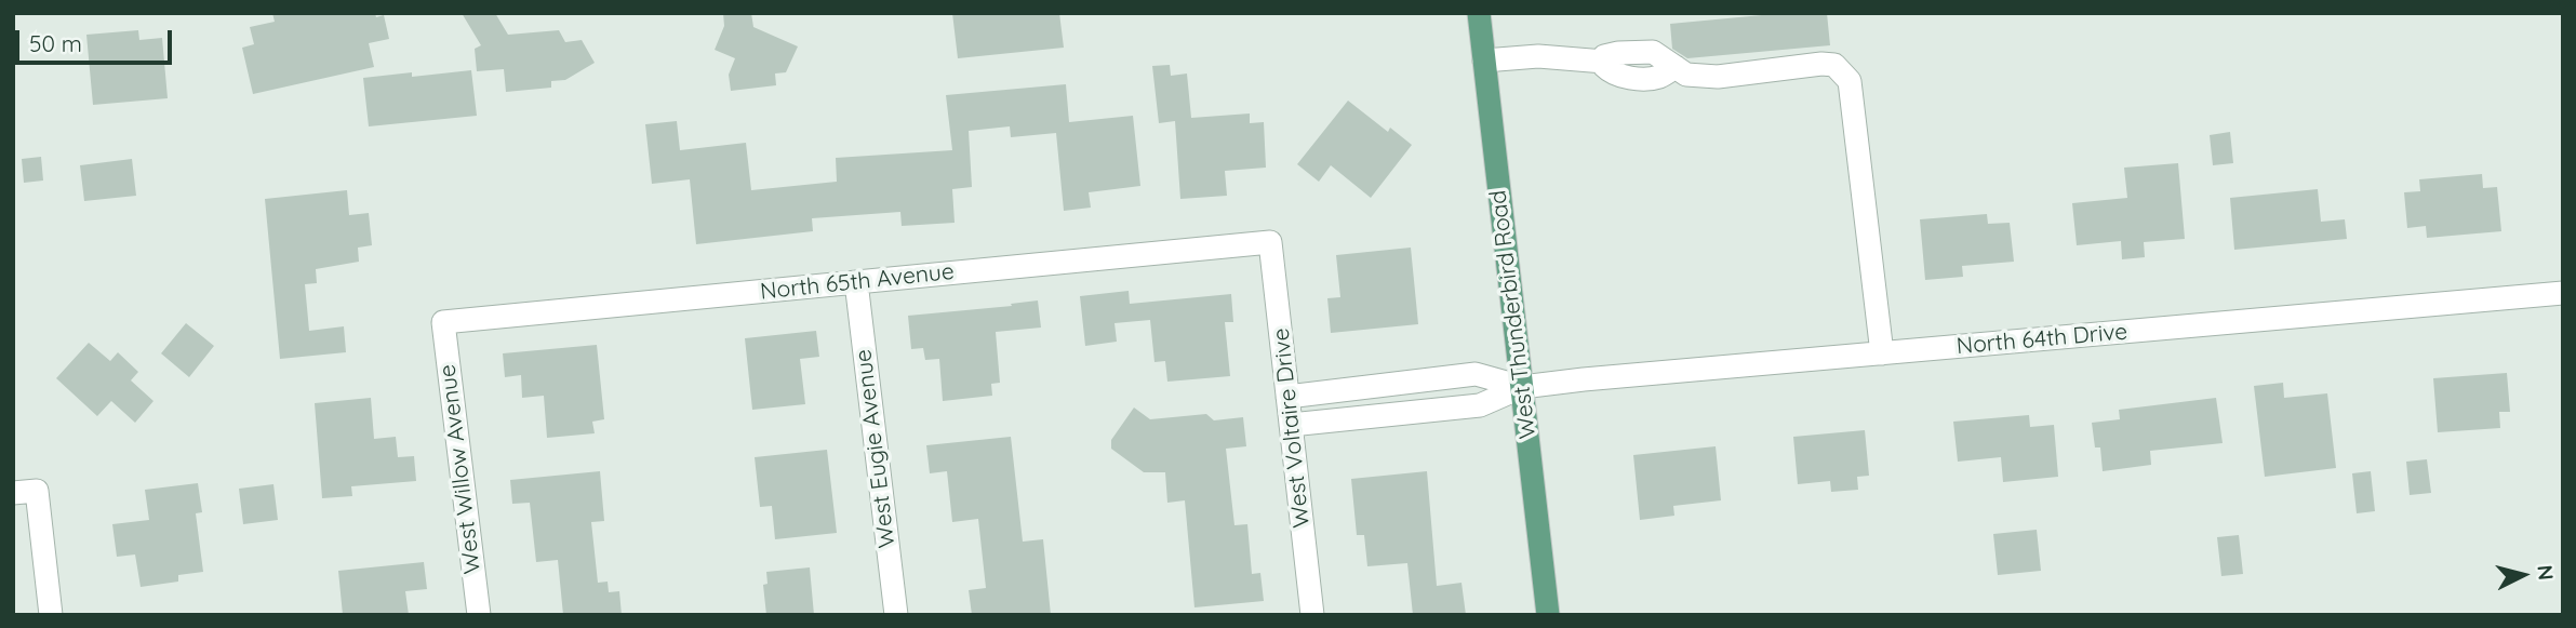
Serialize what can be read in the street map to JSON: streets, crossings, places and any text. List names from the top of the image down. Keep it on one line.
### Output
{"streets":{"main road":["West Thunderbird Road"],"street":["North 65th Avenue","North 64th Drive","West Voltaire Drive","West Eugie Avenue","West Willow Avenue"]},"crossings":[["North 65th Avenue","West Voltaire Drive"],["North 65th Avenue","West Eugie Avenue"],["North 65th Avenue","West Willow Avenue"],["West Thunderbird Road","North 64th Drive"],["North 64th Drive","West Voltaire Drive"]],"scale_bar":"50 m","north":"right"}
